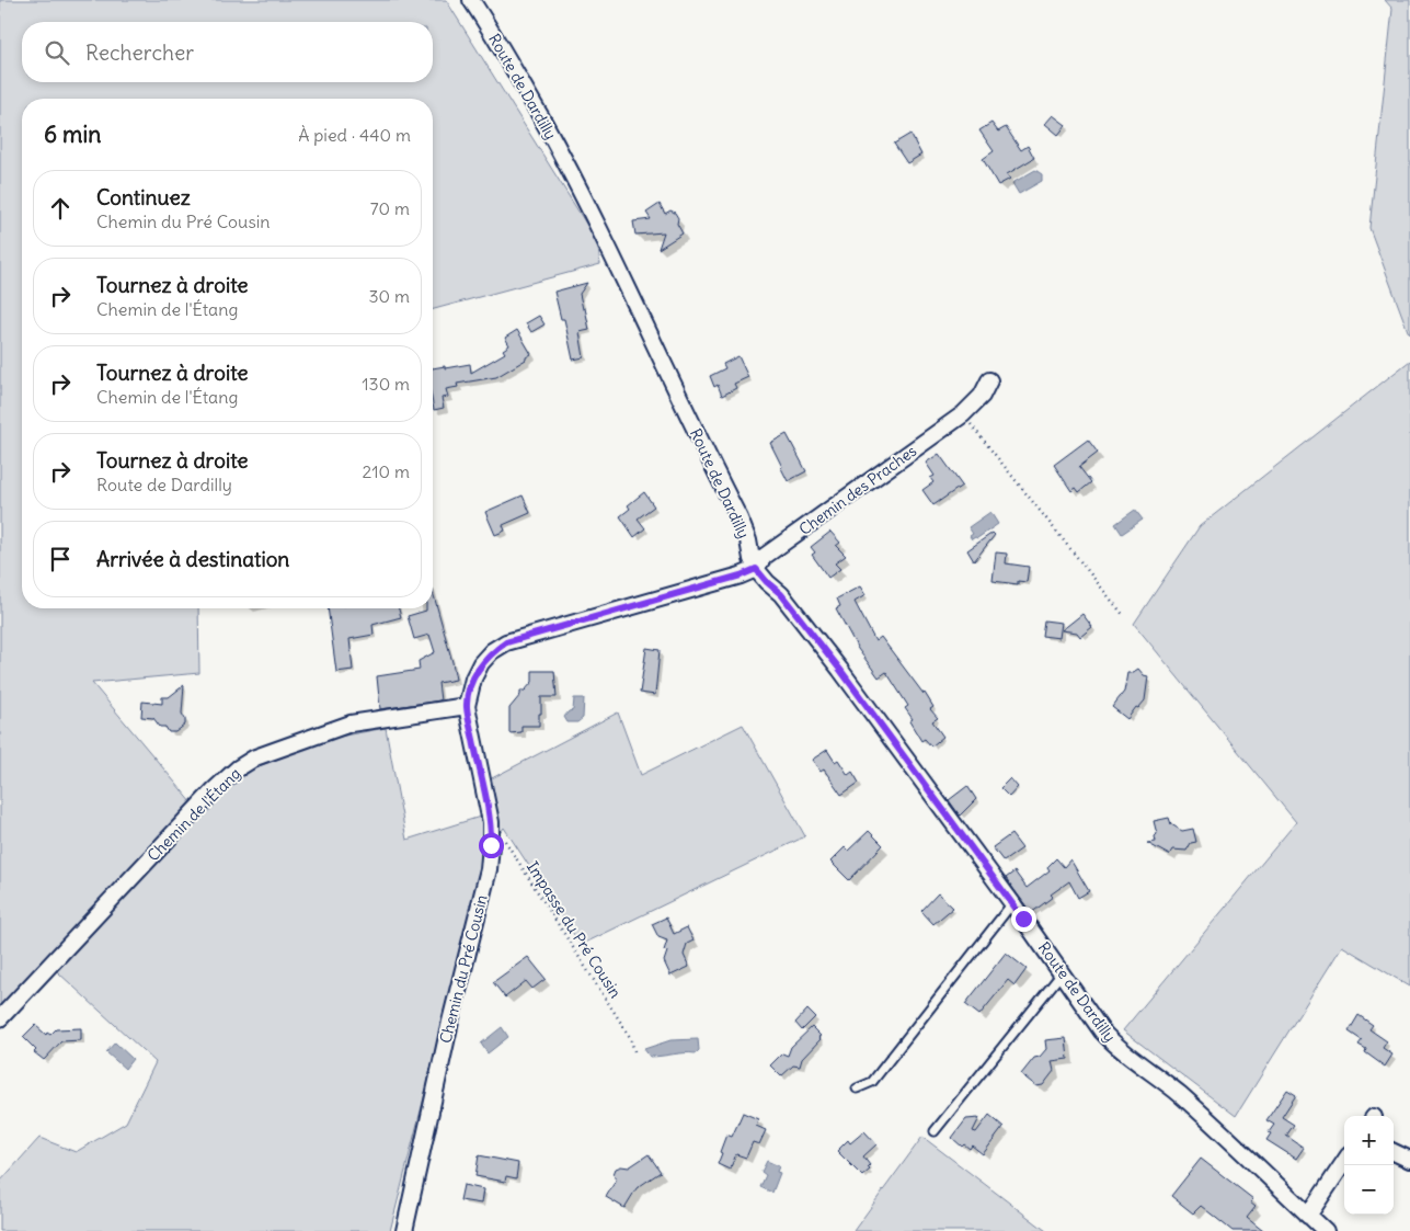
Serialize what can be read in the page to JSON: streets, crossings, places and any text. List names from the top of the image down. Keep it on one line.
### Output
{"streets":{"street":["Route de Dardilly","Chemin des Praches","Chemin de l'Étang","Chemin du Pré Cousin"],"path":["Impasse du Pré Cousin"]},"crossings":[["Route de Dardilly","Chemin des Praches"],["Chemin de l'Étang","Chemin du Pré Cousin"],["Impasse du Pré Cousin","Chemin du Pré Cousin"]],"page":{"search":"Rechercher","heading":["6 min","À pied · 440 m"],"list":[["Continuez","Chemin du Pré Cousin","70 m"],["Tournez à droite","Chemin de l'Étang","30 m"],["Tournez à droite","Chemin de l'Étang","130 m"],["Tournez à droite","Route de Dardilly","210 m"],"Arrivée à destination"],"map_buttons":["+","−"]}}
